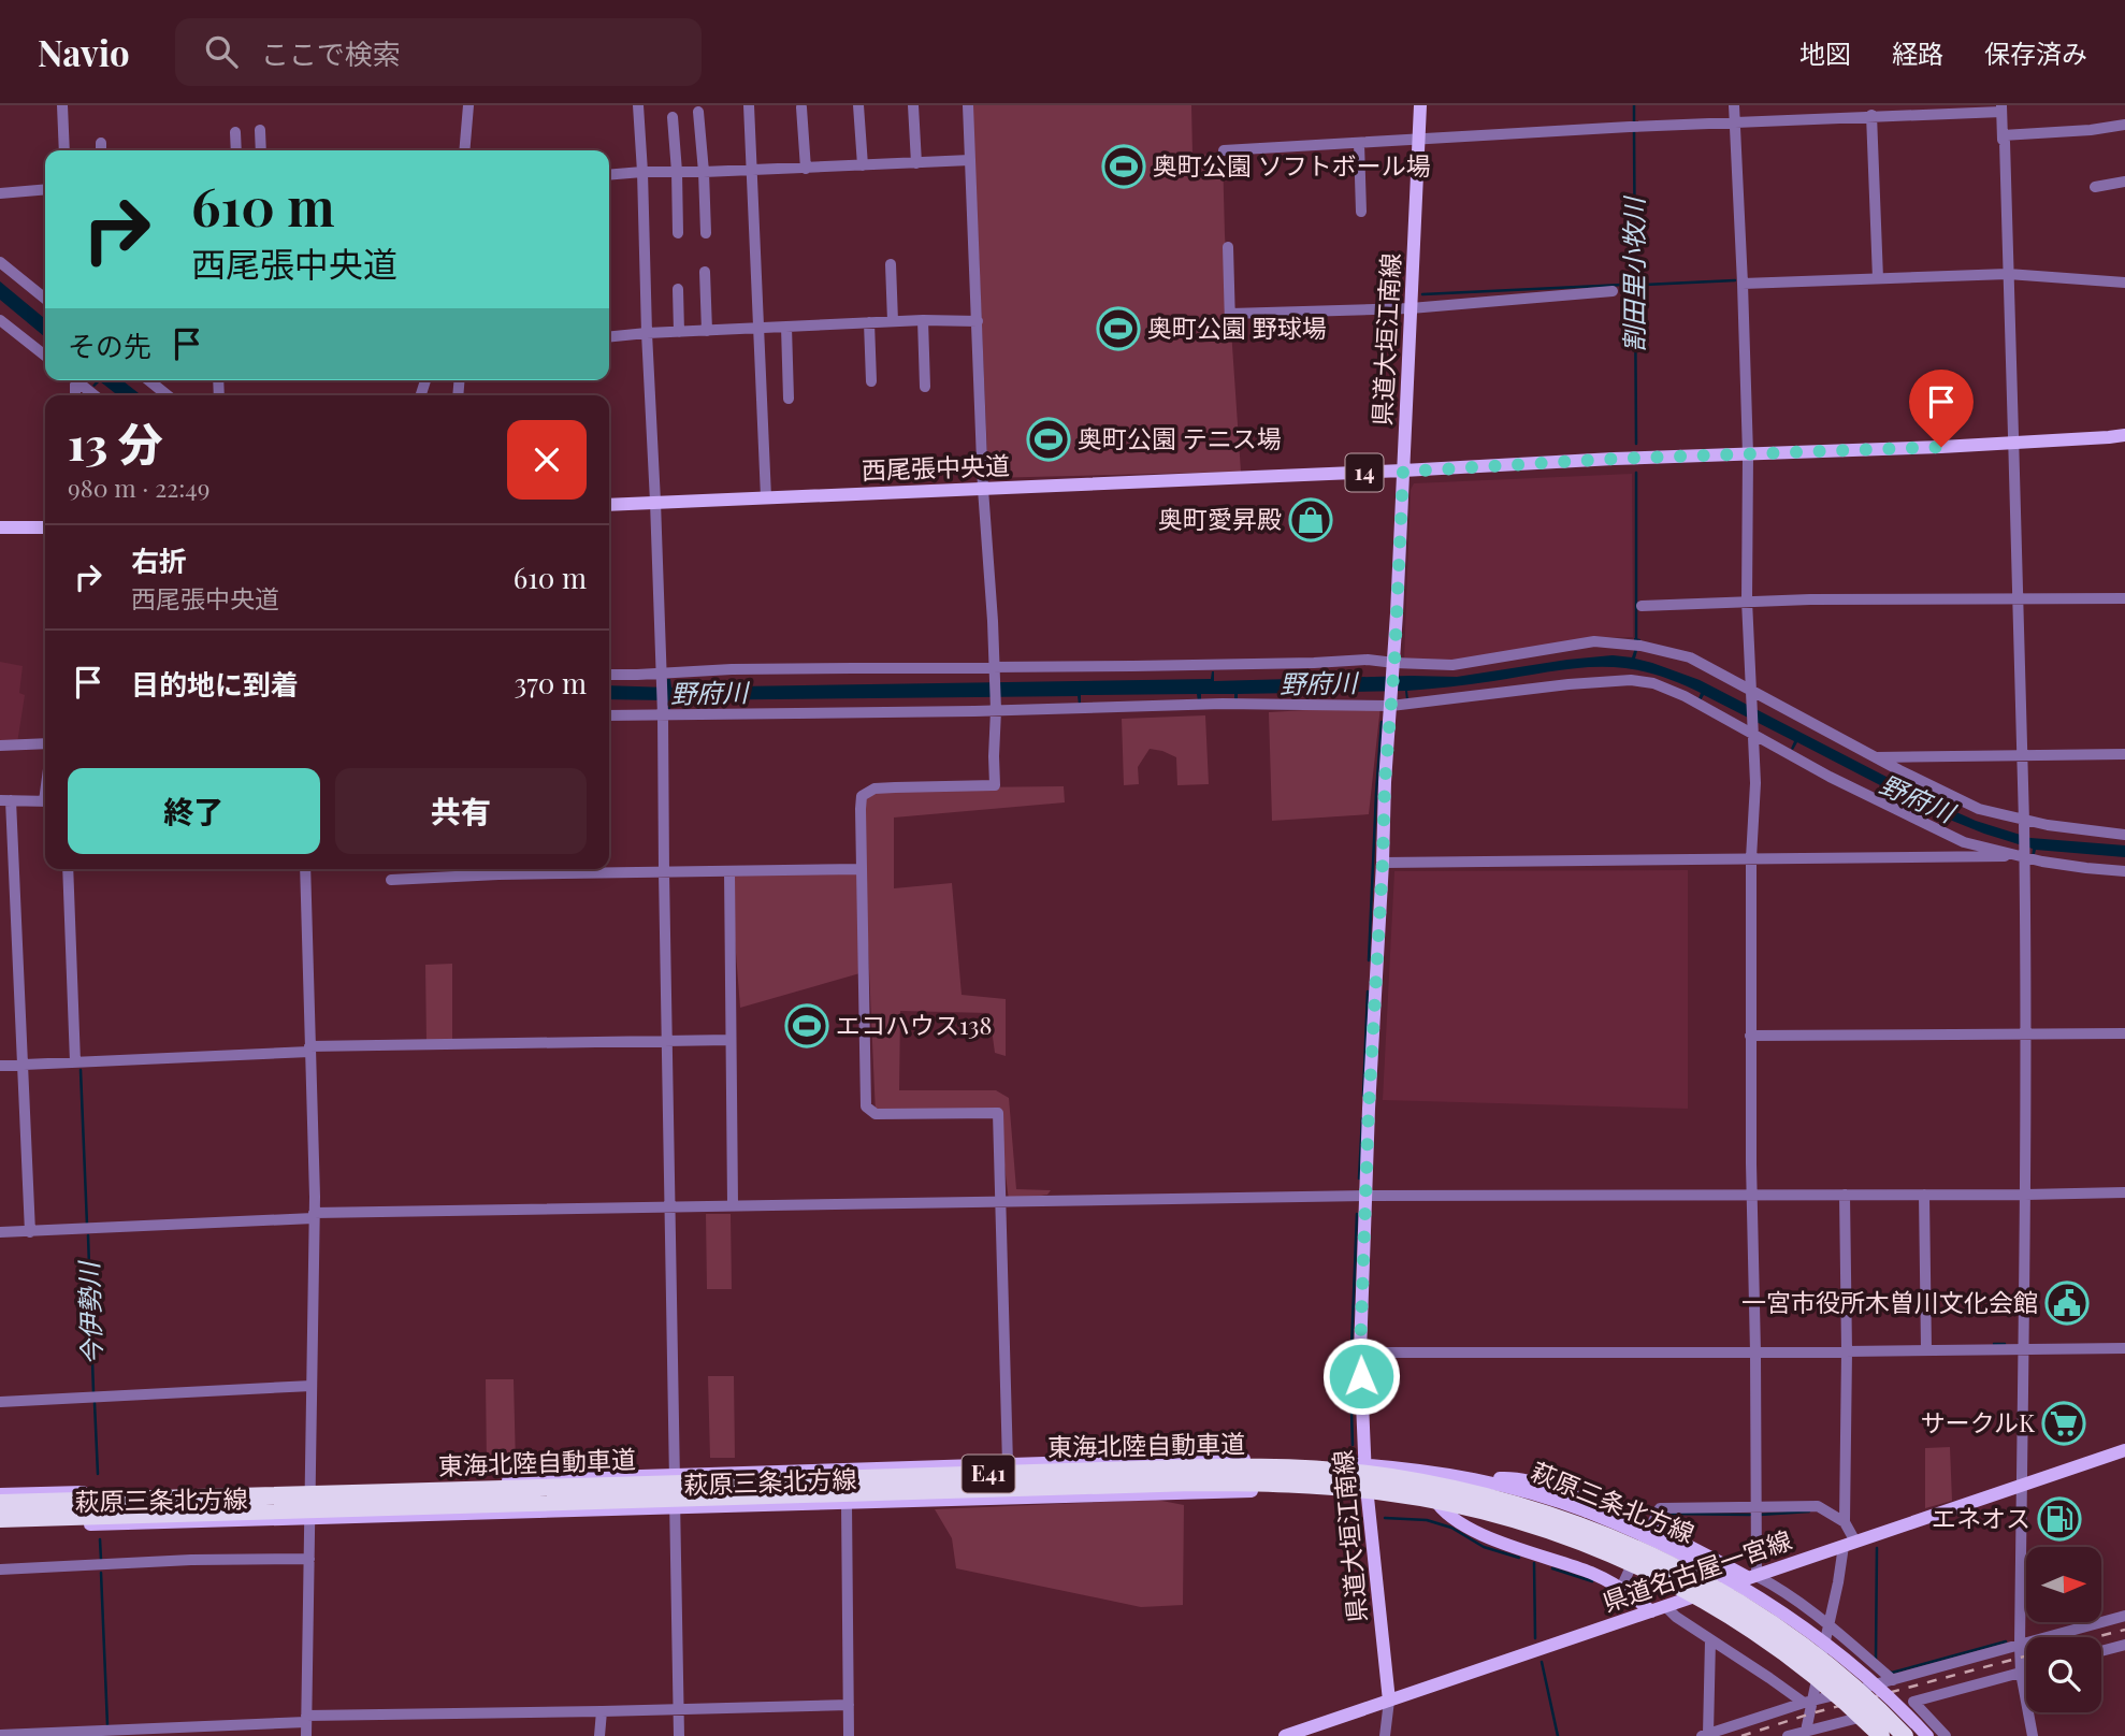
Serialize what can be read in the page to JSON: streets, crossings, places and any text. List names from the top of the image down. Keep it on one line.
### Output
{"streets":{"highway":["東海北陸自動車道","E41"],"main road":["県道大垣江南線","西尾張中央道","14","萩原三条北方線","県道名古屋一宮線"]},"crossings":[["県道大垣江南線","西尾張中央道"],["県道大垣江南線","萩原三条北方線"],["県道大垣江南線","県道名古屋一宮線"]],"water":["割田里小牧川","野府川","今伊勢川"],"places":{"sports":["奥町公園 ソフトボール場","奥町公園 野球場","奥町公園 テニス場","エコハウス138"],"shop":["奥町愛昇殿"],"public building":["一宮市役所木曽川文化会館"],"supermarket":["サークルK"],"fuel station":["エネオス"]},"north":"right","page":{"header":"Navio","search":"ここで検索","nav":["地図","経路","保存済み"],"turn":["610 m","西尾張中央道"],"then":"その先","heading":["13 分","980 m · 22:49"],"list":[{"name":"右折","note":"西尾張中央道","value":"610 m"},{"name":"目的地に到着","value":"370 m"}],"buttons":["終了","共有"]}}
